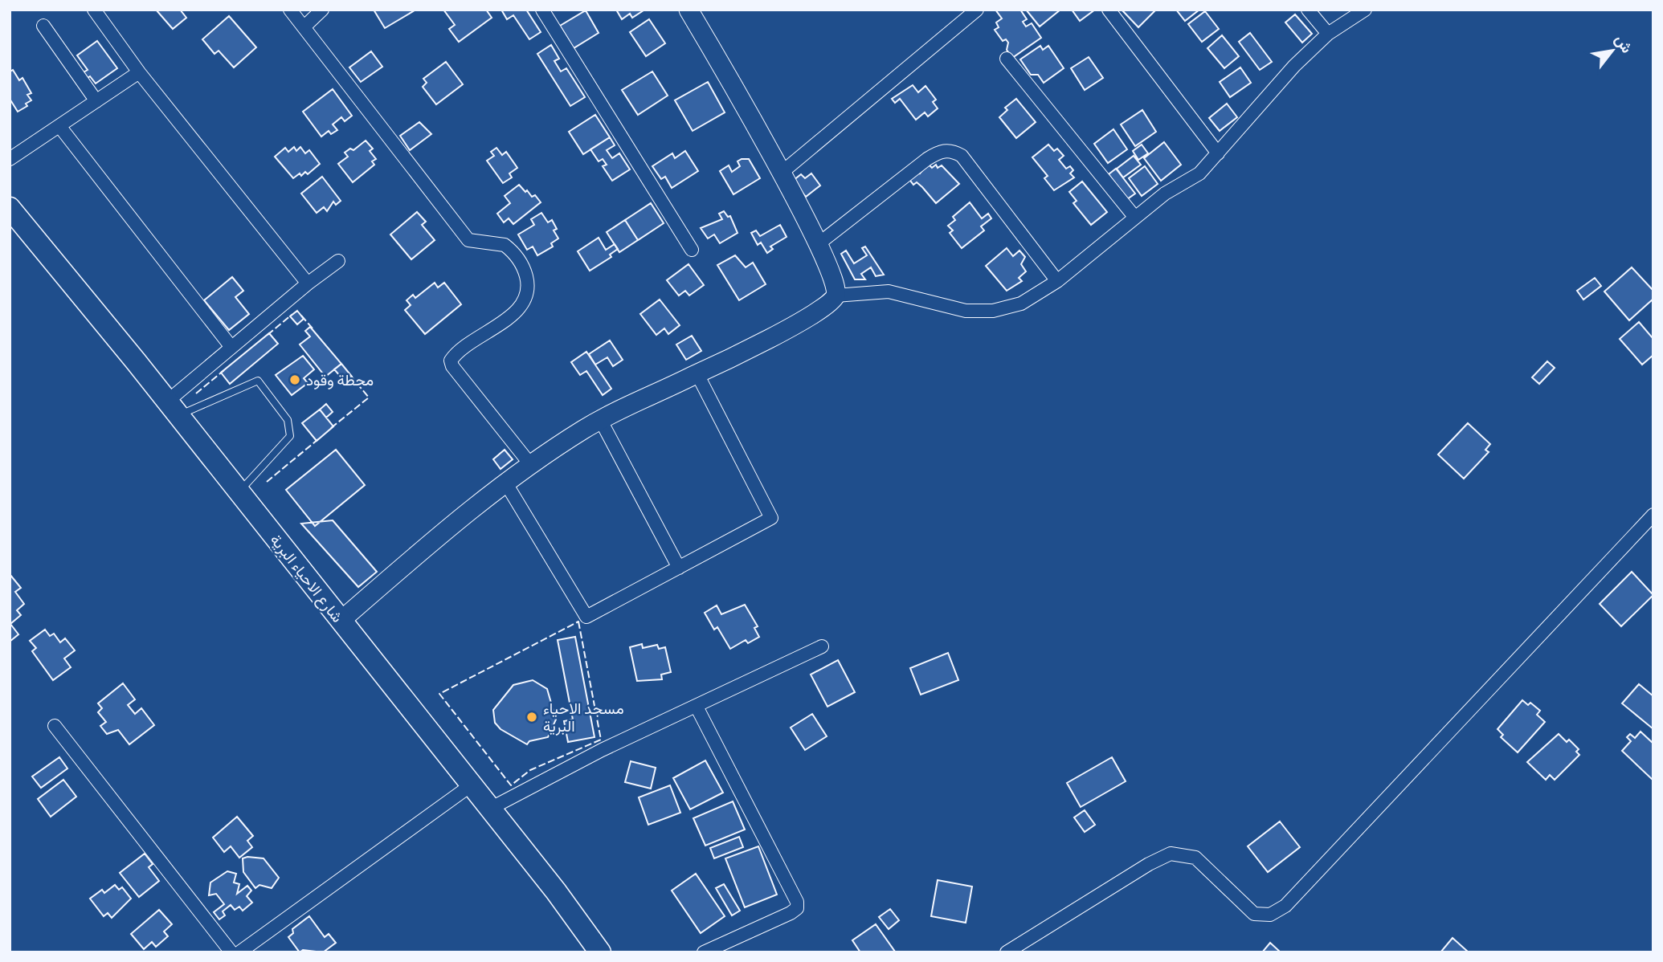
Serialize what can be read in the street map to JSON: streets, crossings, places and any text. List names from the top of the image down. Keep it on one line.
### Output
{"streets":{"main road":["شارع الاحياء البرية"]},"places":["محطة وقود","مسجد الاحياء البرية"],"north":"top right"}
